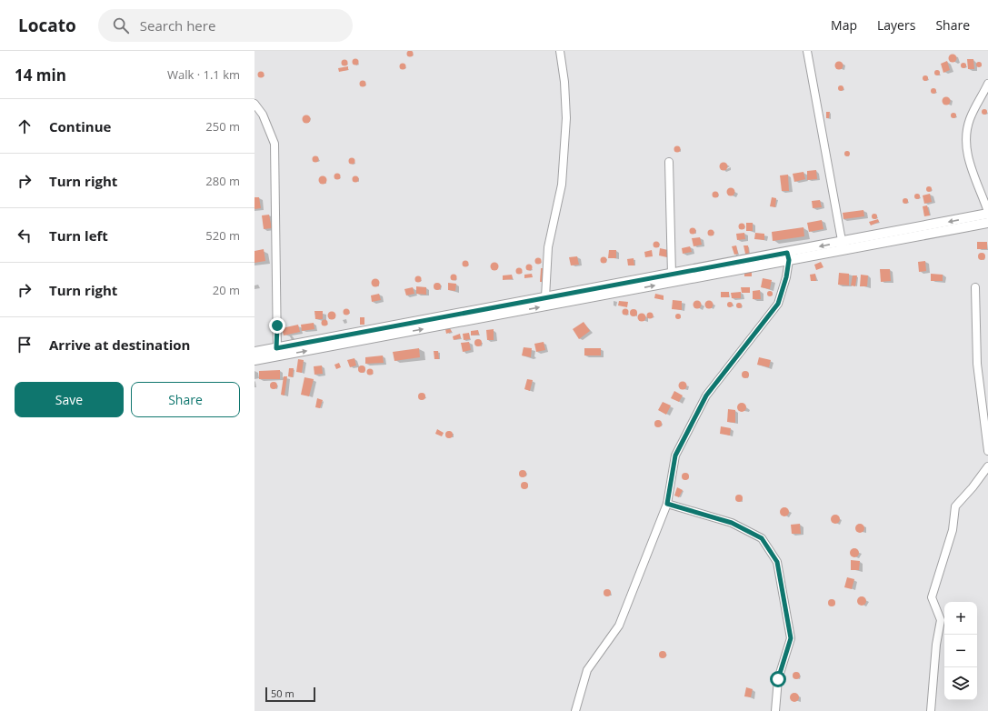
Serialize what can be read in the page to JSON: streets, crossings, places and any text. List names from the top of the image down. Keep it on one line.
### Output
{"scale_bar":"50 m","page":{"header":"Locato","search":"Search here","nav":["Map","Layers","Share"],"heading":["14 min","Walk · 1.1 km"],"list":[["Continue","250 m"],["Turn right","280 m"],["Turn left","520 m"],["Turn right","20 m"],"Arrive at destination"],"buttons":["Save","Share"],"map_buttons":["+","−"],"scale":"50 m"}}
